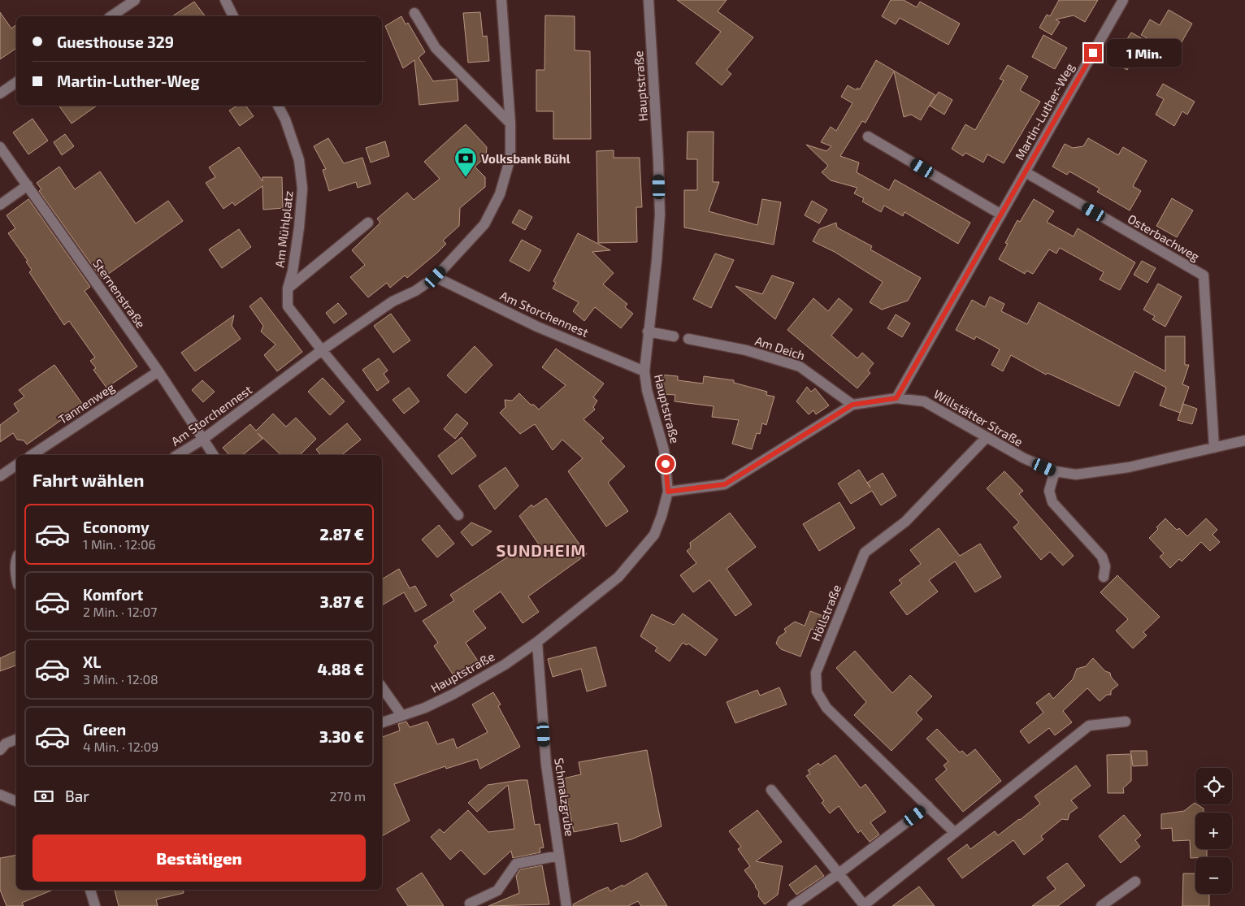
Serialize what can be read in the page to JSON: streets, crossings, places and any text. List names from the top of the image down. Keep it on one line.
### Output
{"streets":{"street":["Hauptstraße","Martin-Luther-Weg","Am Mühlplatz","Osterbachweg","Sternenstraße","Am Storchennest","Am Deich","Tannenweg","Willstätter Straße","Höllstraße","Schmalzgrube"]},"crossings":[["Hauptstraße","Am Storchennest"],["Hauptstraße","Willstätter Straße"],["Hauptstraße","Schmalzgrube"],["Martin-Luther-Weg","Osterbachweg"],["Martin-Luther-Weg","Willstätter Straße"],["Am Mühlplatz","Am Storchennest"],["Osterbachweg","Willstätter Straße"],["Sternenstraße","Am Storchennest"],["Sternenstraße","Tannenweg"],["Am Deich","Willstätter Straße"],["Willstätter Straße","Höllstraße"]],"districts":["SUNDHEIM"],"places":{"bank":["Volksbank Bühl"]},"page":{"banner":["Guesthouse 329","Martin-Luther-Weg"],"bubble":"1 Min.","heading":"Fahrt wählen","list":[{"name":"Economy","note":"1 Min. · 12:06","value":"2.87 €"},{"name":"Komfort","note":"2 Min. · 12:07","value":"3.87 €"},{"name":"XL","note":"3 Min. · 12:08","value":"4.88 €"},{"name":"Green","note":"4 Min. · 12:09","value":"3.30 €"}],"map_buttons":["+","−"],"pay":["Bar","270 m"],"buttons":"Bestätigen"}}
